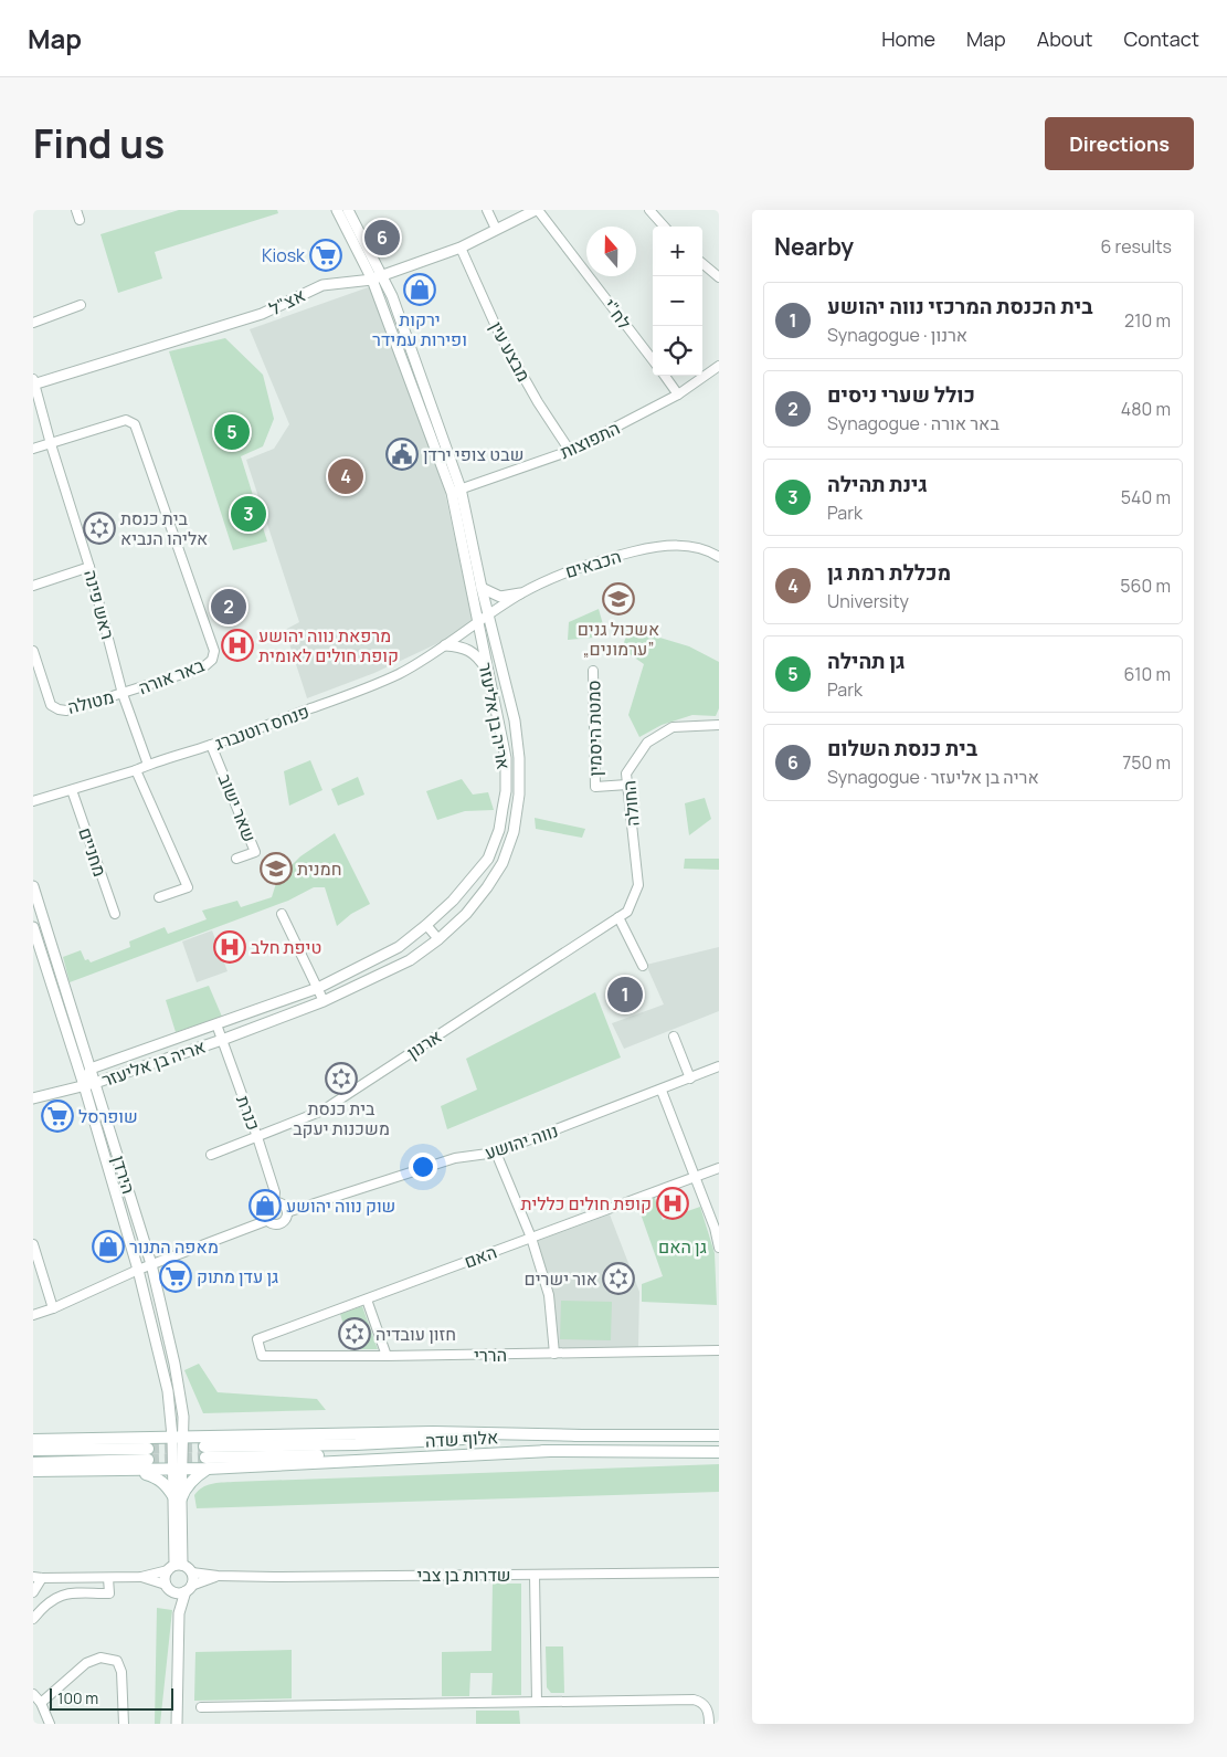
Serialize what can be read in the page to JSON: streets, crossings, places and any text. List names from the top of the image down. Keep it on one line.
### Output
{"streets":{"main road":["אלוף שדה"],"street":["אצ\"ל","לח\"י","מבצע עין","התפוצות","הכבאים","ראש פינה","באר אורה","מטולה","אריה בן אליעזר","פנחס רוטנברג","סמטת היסמין","החולה","שאר ישוב","מחניים","ארנון","כנרת","נווה יהושע","הירדן","האם","הררי","שדרות בן צבי"]},"crossings":[["אצ\"ל","לח\"י"],["אצ\"ל","מבצע עין"],["אצ\"ל","ראש פינה"],["אצ\"ל","אריה בן אליעזר"],["מבצע עין","התפוצות"],["התפוצות","אריה בן אליעזר"],["הכבאים","אריה בן אליעזר"],["הכבאים","פנחס רוטנברג"],["ראש פינה","באר אורה"],["ראש פינה","מטולה"],["ראש פינה","פנחס רוטנברג"],["באר אורה","מטולה"],["אריה בן אליעזר","פנחס רוטנברג"],["אריה בן אליעזר","כנרת"],["אריה בן אליעזר","הירדן"],["פנחס רוטנברג","שאר ישוב"],["פנחס רוטנברג","מחניים"],["סמטת היסמין","החולה"],["החולה","ארנון"],["ארנון","כנרת"],["כנרת","נווה יהושע"],["הירדן","שדרות בן צבי"],["האם","הררי"]],"parks":["גן האם"],"places":{"supermarket":["Kiosk","שופרסל","גן עדן מתוק"],"shop":["ירקות ופירות עמידר","שוק נווה יהושע","מאפה התנור"],"public building":["שבט צופי ירדן"],"synagogue":["בית כנסת אליהו הנביא","בית כנסת משכנות יעקב","אור ישרים","חזון עובדיה"],"school or university":["אשכול גנים „ערמונים”","חמנית"],"hospital":["מרפאת נווה יהושע קופת חולים לאומית","טיפת חלב","קופת חולים כללית"]},"scale_bar":"100 m","north":"top","page":{"header":"Map","nav":["Home","Map","About","Contact"],"title":"Find us","buttons":"Directions","heading":["Nearby","6 results"],"pins":["6","5","4","3","2","1"],"map_buttons":["+","−"],"list":[{"mark":"1","name":"בית הכנסת המרכזי נווה יהושע","note":"Synagogue · ארנון","value":"210 m"},{"mark":"2","name":"כולל שערי ניסים","note":"Synagogue · באר אורה","value":"480 m"},{"mark":"3","name":"גינת תהילה","note":"Park","value":"540 m"},{"mark":"4","name":"מכללת רמת גן","note":"University","value":"560 m"},{"mark":"5","name":"גן תהילה","note":"Park","value":"610 m"},{"mark":"6","name":"בית כנסת השלום","note":"Synagogue · אריה בן אליעזר","value":"750 m"}],"scale":"100 m"}}
